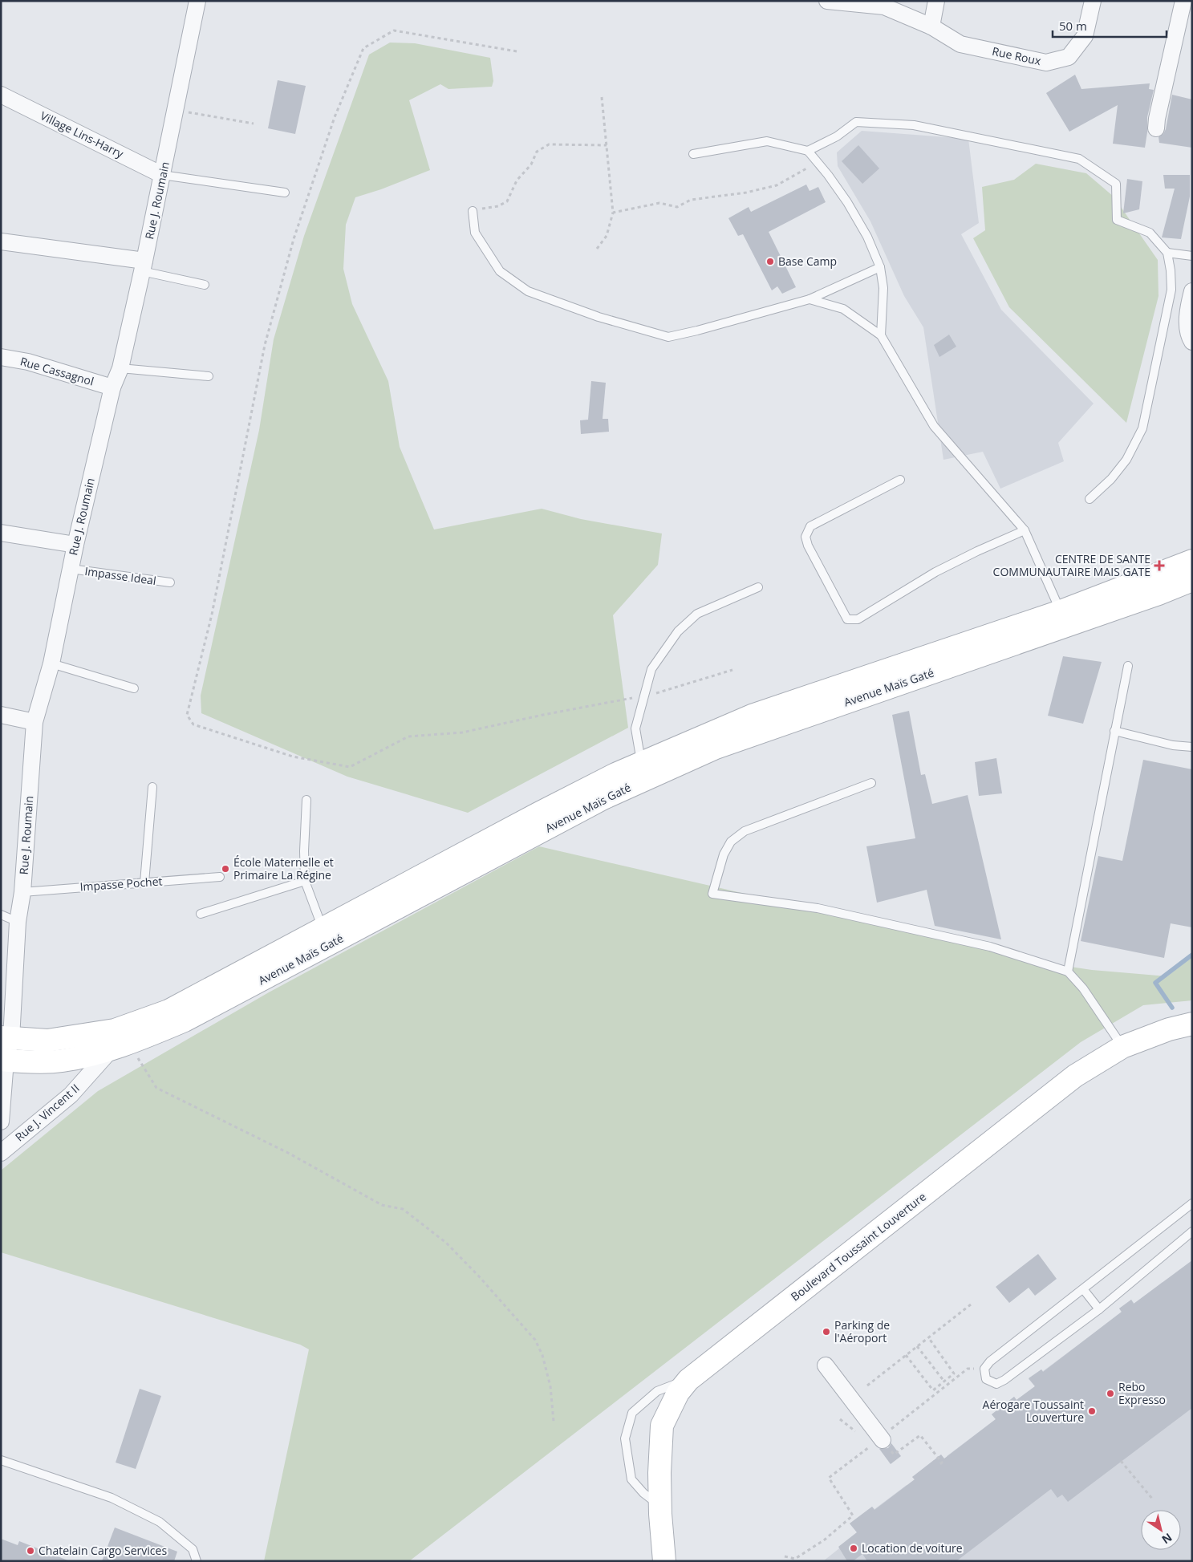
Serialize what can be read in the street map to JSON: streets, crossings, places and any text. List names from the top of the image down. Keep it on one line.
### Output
{"streets":{"main road":["Avenue Maïs Gaté","Boulevard Toussaint Louverture"],"street":["Rue Roux","Village Lins-Harry","Rue J. Roumain","Rue Cassagnol","Rue J. Vincent II"],"lane":["Impasse Ideal","Impasse Pochet"]},"crossings":[["Village Lins-Harry","Rue J. Roumain"],["Rue J. Roumain","Rue Cassagnol"],["Rue J. Roumain","Impasse Ideal"],["Rue J. Roumain","Avenue Maïs Gaté"],["Rue J. Roumain","Impasse Pochet"],["Avenue Maïs Gaté","Rue J. Vincent II"]],"places":{"other":["Base Camp","École Maternelle et Primaire La Régine","Parking de l'Aéroport","Rebo Expresso","Aérogare Toussaint Louverture","Location de voiture","Chatelain Cargo Services"],"health":["CENTRE DE SANTE COMMUNAUTAIRE MAIS GATE"]},"scale_bar":"50 m","north":"bottom right"}
